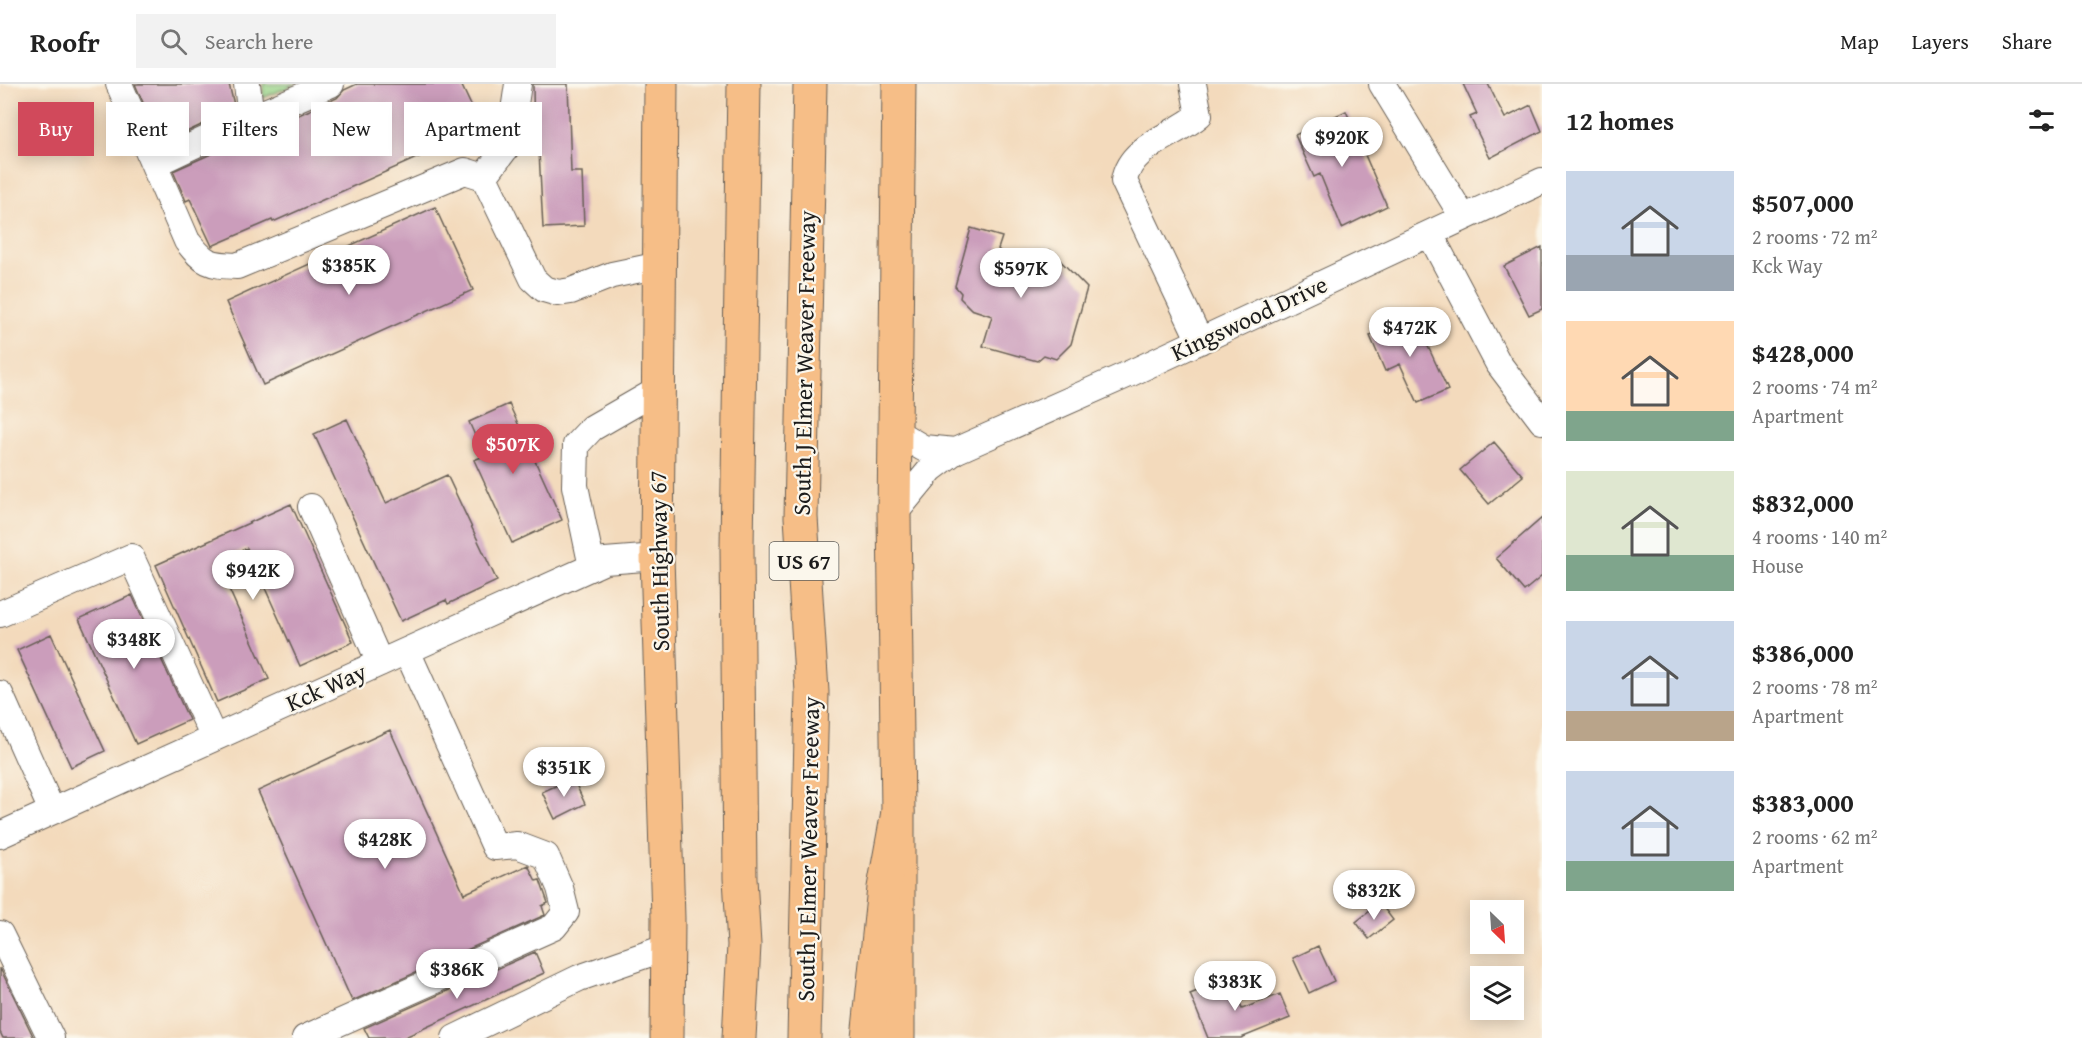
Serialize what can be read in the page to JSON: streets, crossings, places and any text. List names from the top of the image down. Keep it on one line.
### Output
{"streets":{"main road":["South J Elmer Weaver Freeway","South Highway 67","US 67"],"street":["Kingswood Drive","Kck Way"]},"crossings":[["South Highway 67","Kck Way"]],"north":"bottom right","page":{"header":"Roofr","search":"Search here","nav":["Map","Layers","Share"],"heading":"12 homes","chip":["Buy","Rent","Filters","New","Apartment"],"price":["$920K","$385K","$597K","$472K","$507K","$942K","$348K","$351K","$428K","$832K","$386K","$383K"],"list":[{"name":"$507,000","note":"2 rooms · 72 m² · Kck Way"},{"name":"$428,000","note":"2 rooms · 74 m² · Apartment"},{"name":"$832,000","note":"4 rooms · 140 m² · House"},{"name":"$386,000","note":"2 rooms · 78 m² · Apartment"},{"name":"$383,000","note":"2 rooms · 62 m² · Apartment"}]}}
